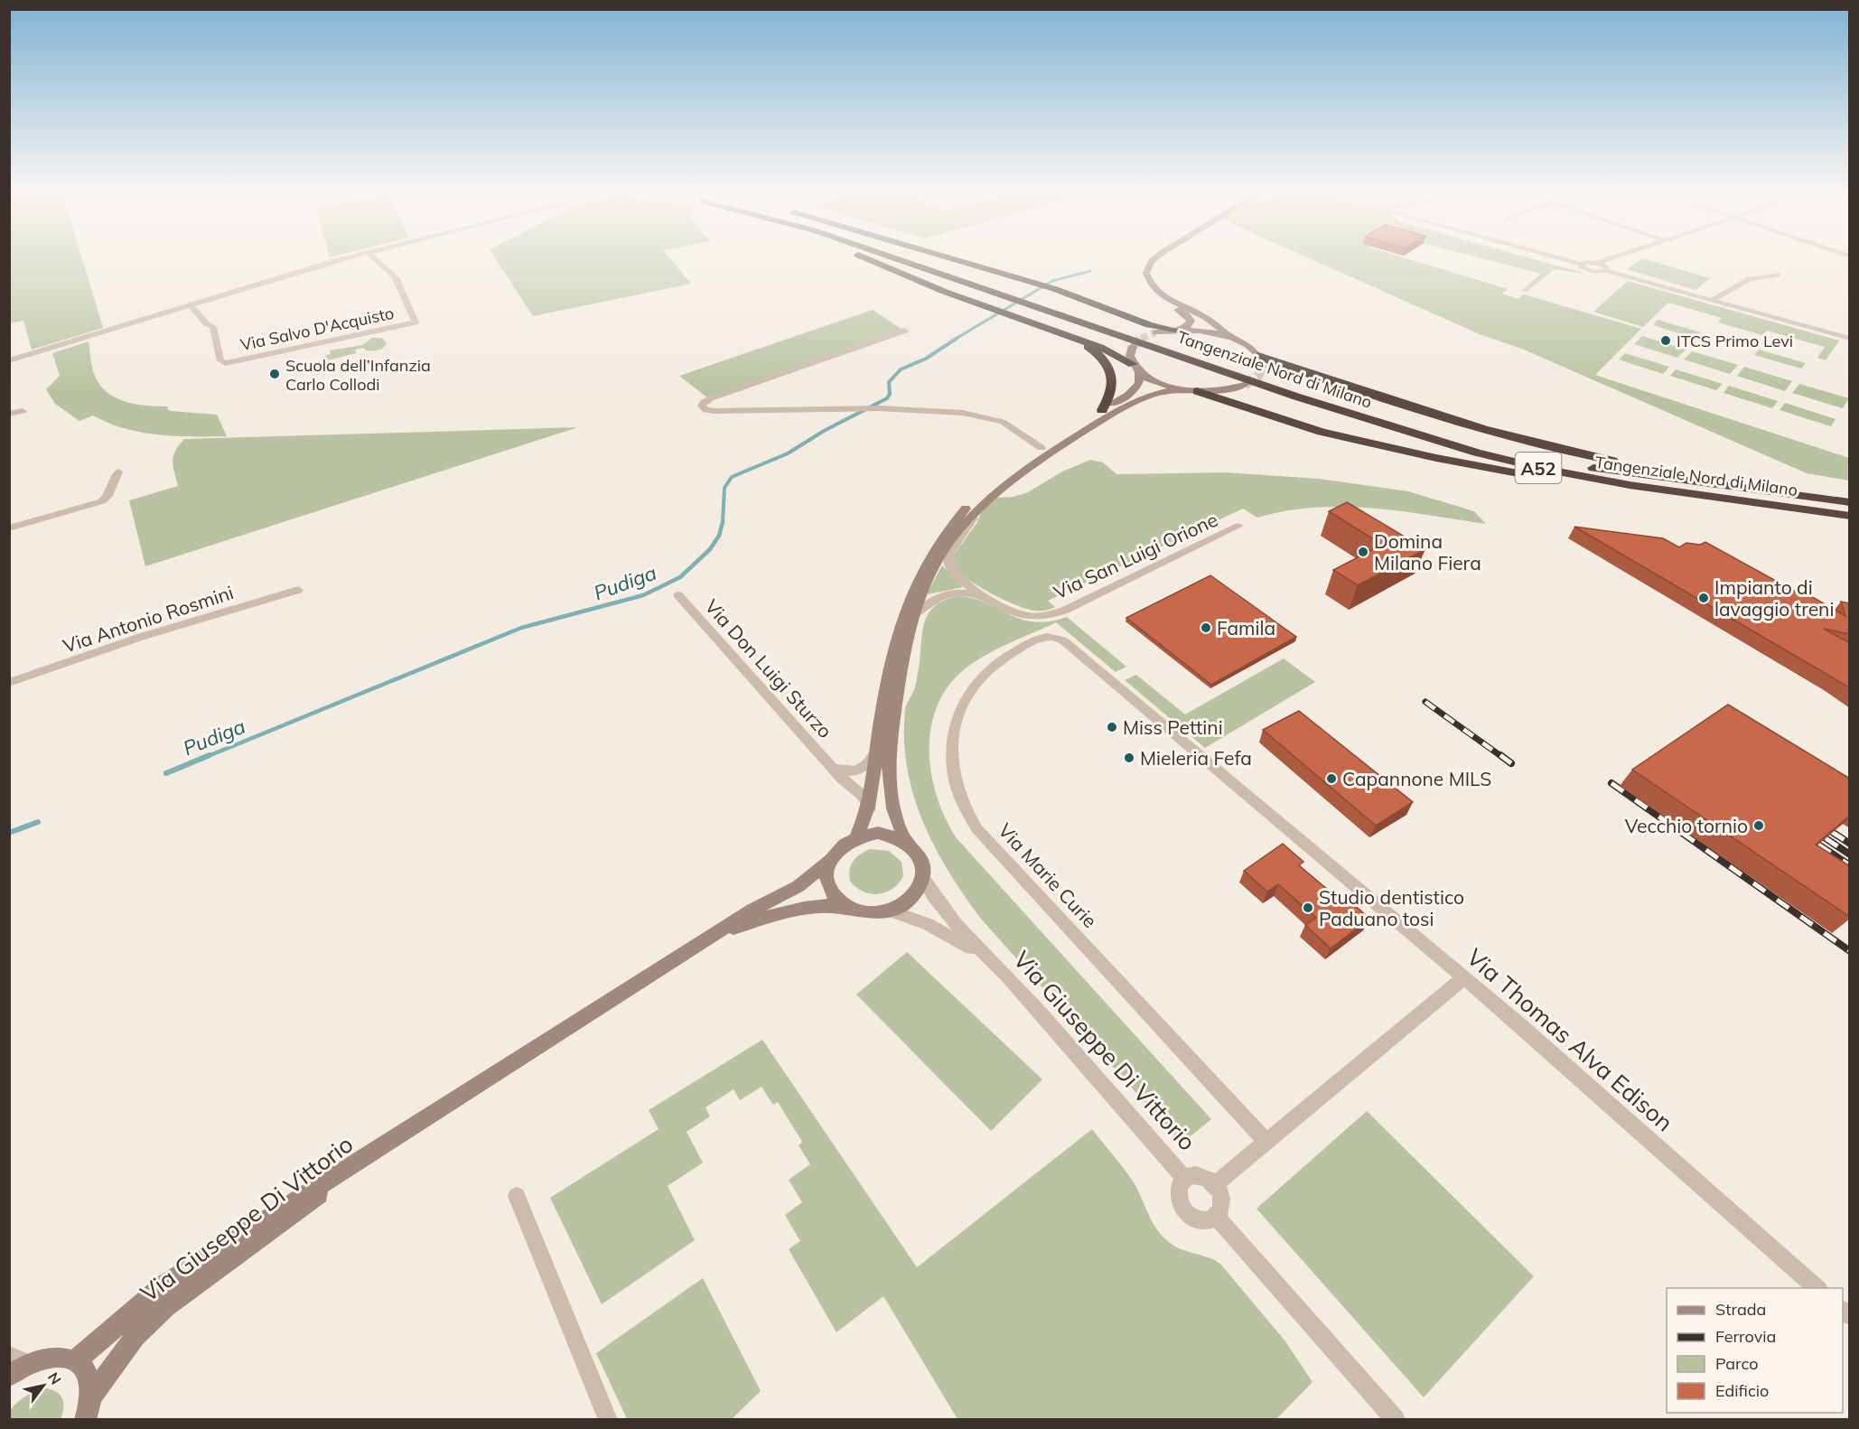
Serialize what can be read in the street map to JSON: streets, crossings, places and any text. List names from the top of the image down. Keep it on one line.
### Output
{"streets":{"highway":["Tangenziale Nord di Milano","A52"],"street":["Via Salvo D'Acquisto","Via San Luigi Orione","Via Antonio Rosmini","Via Don Luigi Sturzo","Via Marie Curie","Via Thomas Alva Edison","Via Giuseppe Di Vittorio"]},"crossings":[["Via Marie Curie","Via Thomas Alva Edison"]],"water":["Pudiga"],"places":["ITCS Primo Levi","Scuola dell’Infanzia Carlo Collodi","Domina Milano Fiera","Impianto di lavaggio treni","Famila","Miss Pettini","Mieleria Fefa","Capannone MILS","Vecchio tornio","Studio dentistico Paduano tosi"],"legend":["Strada","Ferrovia","Parco","Edificio"],"north":"top right"}
